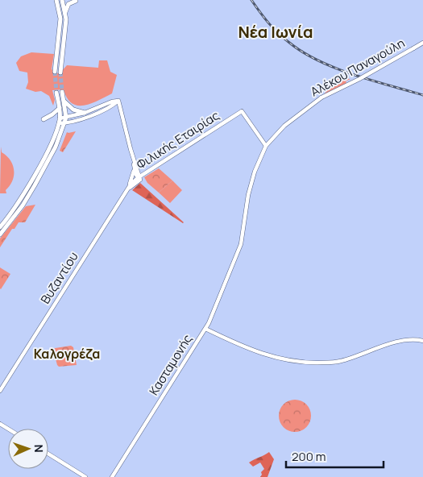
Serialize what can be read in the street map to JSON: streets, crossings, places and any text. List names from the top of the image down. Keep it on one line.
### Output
{"streets":{"street":["Αλέκου Παναγούλη","Φιλικής Εταιρίας","Βυζαντίου","Κασταμονής"]},"crossings":[["Αλέκου Παναγούλη","Κασταμονής"],["Φιλικής Εταιρίας","Βυζαντίου"]],"districts":["Νέα Ιωνία","Καλογρέζα"],"scale_bar":"200 m","north":"right"}
